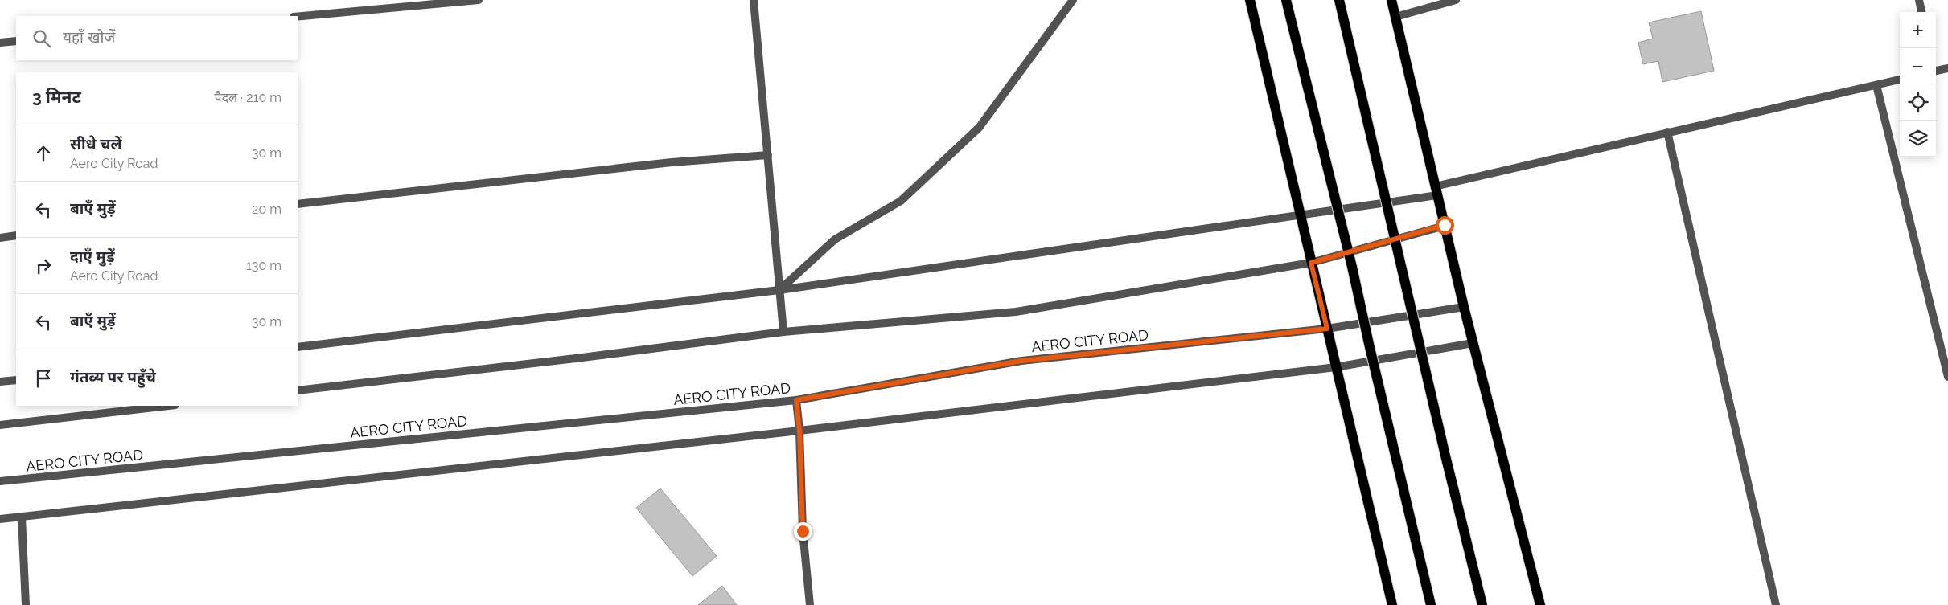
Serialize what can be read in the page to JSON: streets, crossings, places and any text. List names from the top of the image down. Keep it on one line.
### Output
{"streets":{"street":["AERO CITY ROAD"]},"page":{"map_buttons":["+","−"],"search":"यहाँ खोजें","heading":["3 मिनट","पैदल · 210 m"],"list":[["सीधे चलें","Aero City Road","30 m"],["बाएँ मुड़ें","20 m"],["दाएँ मुड़ें","Aero City Road","130 m"],["बाएँ मुड़ें","30 m"],"गंतव्य पर पहुँचे"]}}
